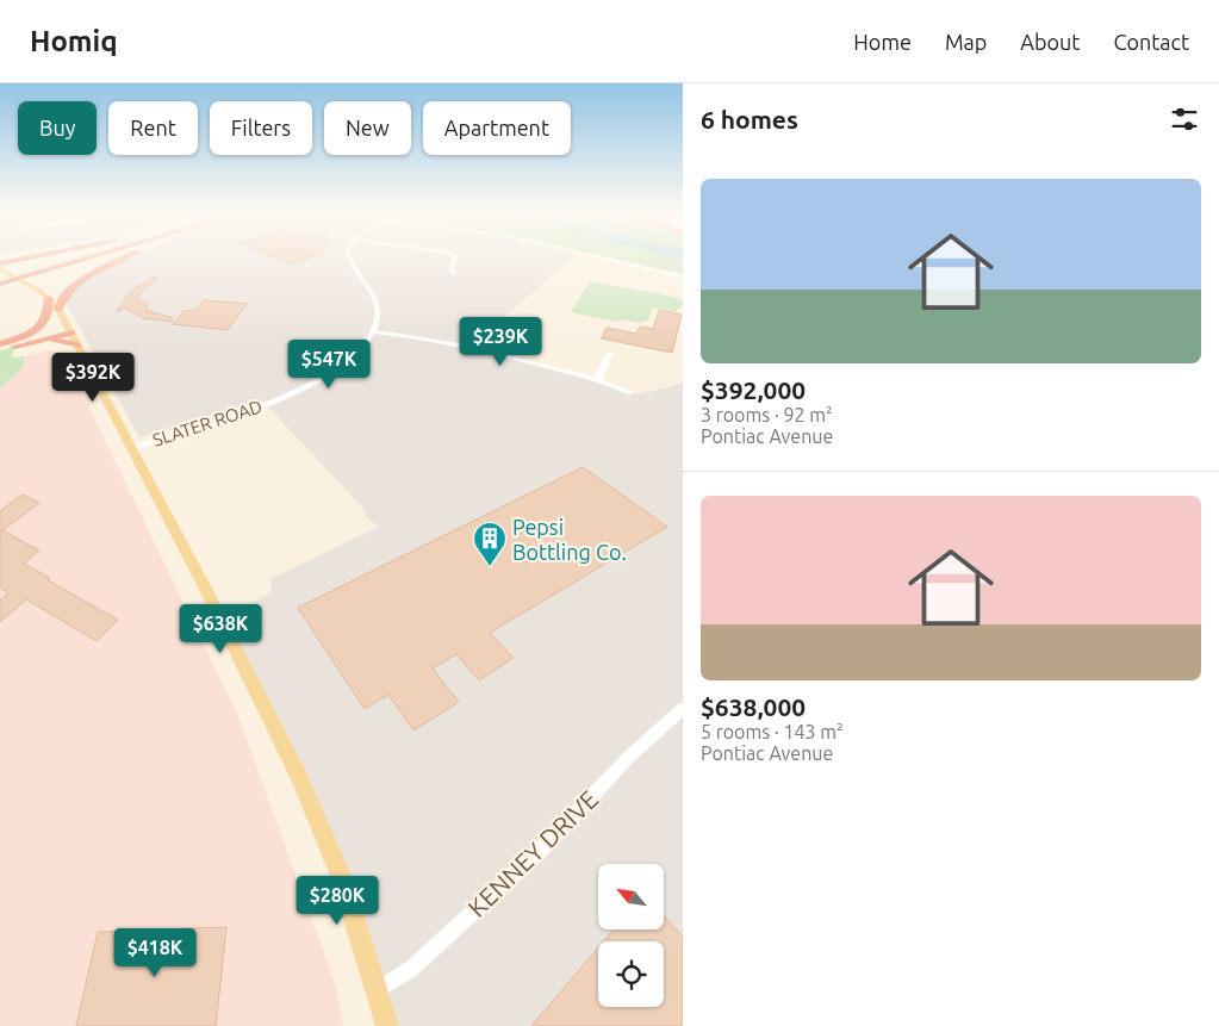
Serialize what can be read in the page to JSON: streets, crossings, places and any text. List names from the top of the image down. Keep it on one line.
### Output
{"streets":{"street":["SLATER ROAD","KENNEY DRIVE"]},"places":{"building":["Pepsi Bottling Co."]},"north":"top left","page":{"header":"Homiq","nav":["Home","Map","About","Contact"],"heading":"6 homes","chip":["Buy","Rent","Filters","New","Apartment"],"list":[{"name":"$392,000","note":"3 rooms · 92 m² · Pontiac Avenue"},{"name":"$638,000","note":"5 rooms · 143 m² · Pontiac Avenue"}],"price":["$239K","$547K","$392K","$638K","$280K","$418K"]}}
